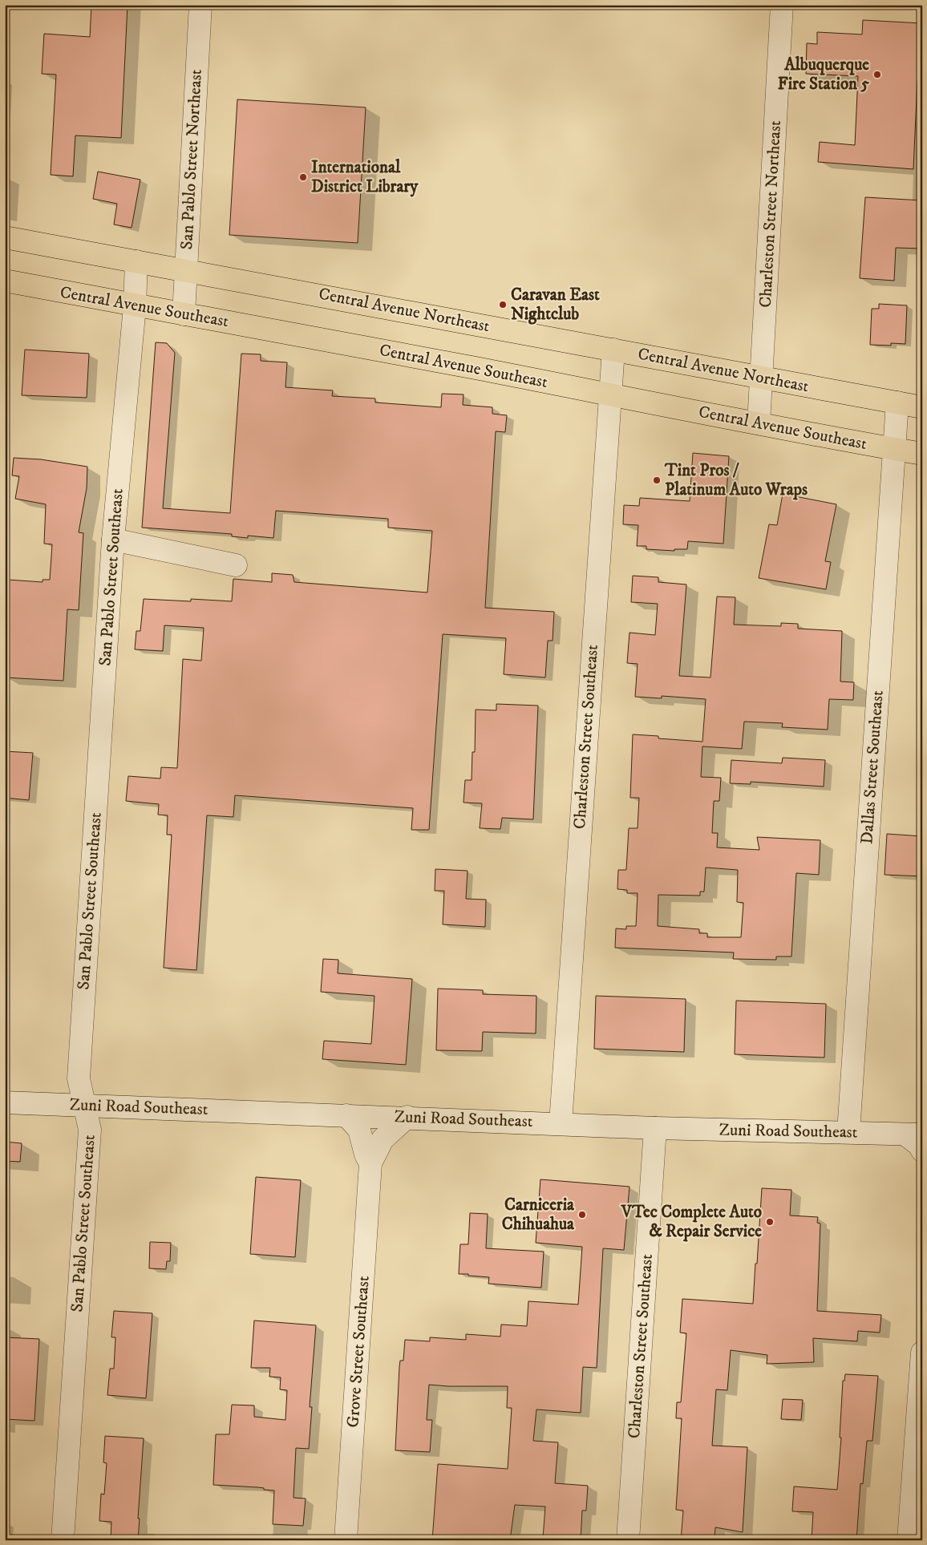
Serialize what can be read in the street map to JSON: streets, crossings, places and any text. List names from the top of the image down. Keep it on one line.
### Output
{"streets":{"main road":["Central Avenue Southeast","Central Avenue Northeast"],"street":["San Pablo Street Northeast","Charleston Street Northeast","San Pablo Street Southeast","Charleston Street Southeast","Dallas Street Southeast","Zuni Road Southeast","Grove Street Southeast"]},"crossings":[["San Pablo Street Northeast","Central Avenue Southeast"],["San Pablo Street Northeast","Central Avenue Northeast"],["Charleston Street Northeast","Central Avenue Southeast"],["Charleston Street Northeast","Central Avenue Northeast"],["Central Avenue Southeast","San Pablo Street Southeast"],["Central Avenue Southeast","Charleston Street Southeast"],["Central Avenue Southeast","Dallas Street Southeast"],["Central Avenue Northeast","San Pablo Street Southeast"],["Central Avenue Northeast","Charleston Street Southeast"],["Central Avenue Northeast","Dallas Street Southeast"],["San Pablo Street Southeast","Zuni Road Southeast"],["Charleston Street Southeast","Zuni Road Southeast"],["Dallas Street Southeast","Zuni Road Southeast"],["Zuni Road Southeast","Grove Street Southeast"]],"places":["Albuquerque Fire Station 5","International District Library","Caravan East Nightclub","Tint Pros / Platinum Auto Wraps","Carniceria Chihuahua","VTec Complete Auto & Repair Service"]}
